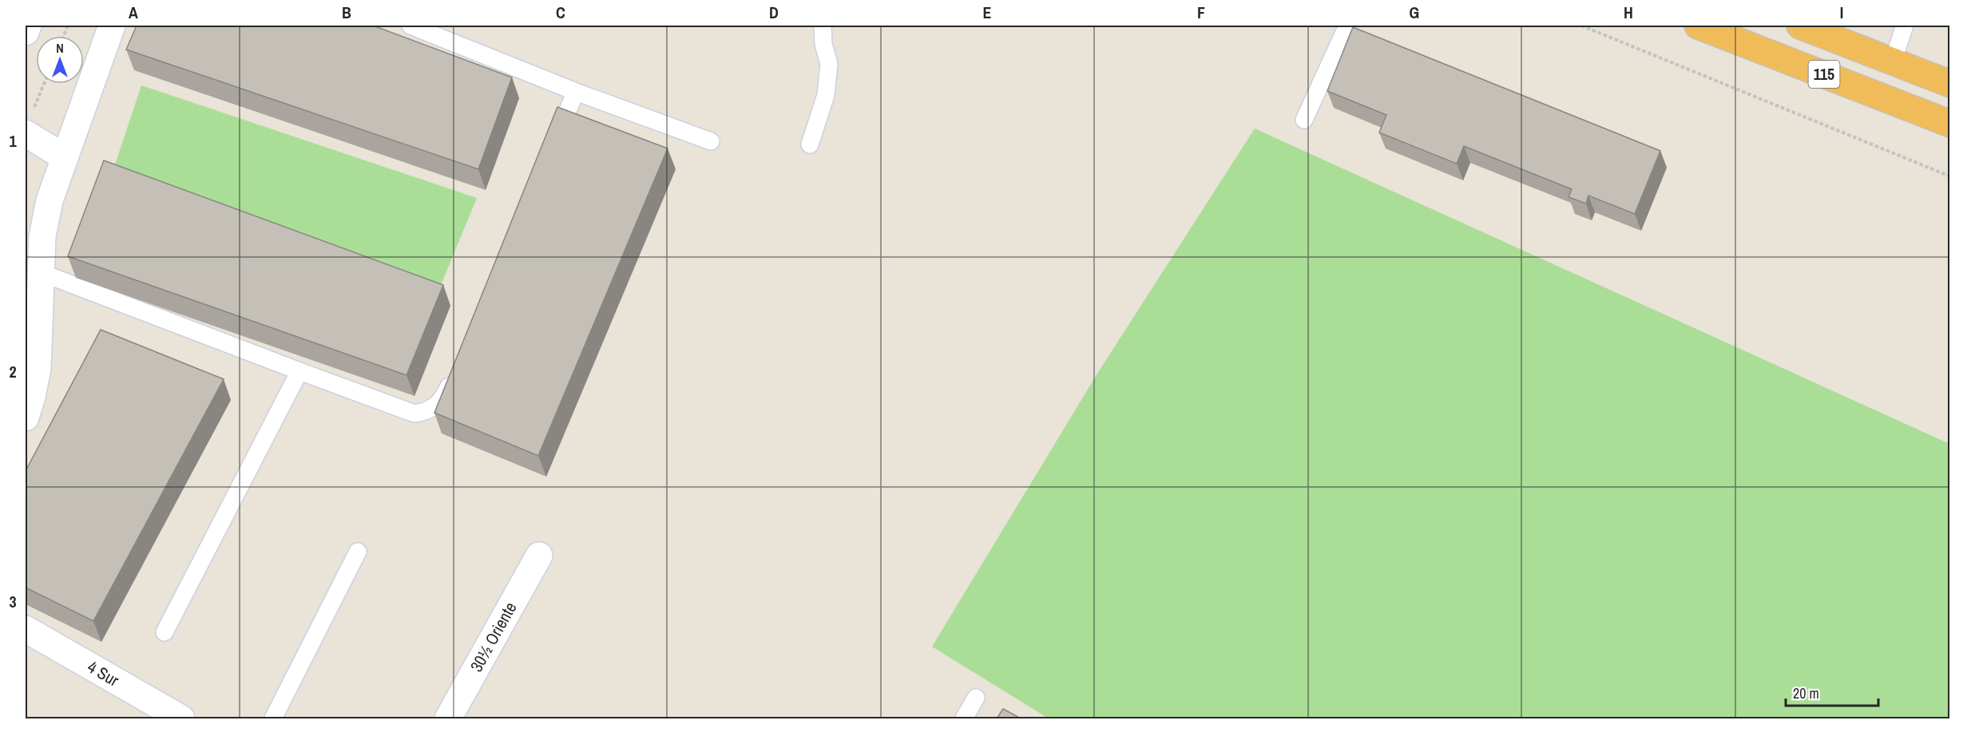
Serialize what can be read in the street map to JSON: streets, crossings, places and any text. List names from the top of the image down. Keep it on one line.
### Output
{"streets":{"highway":["115"],"main road":["30½ Oriente","4 Sur"]},"scale_bar":"20 m","north":"top","grid":{"columns":["A","B","C","D","E","F","G","H","I"],"rows":["1","2","3"]}}
